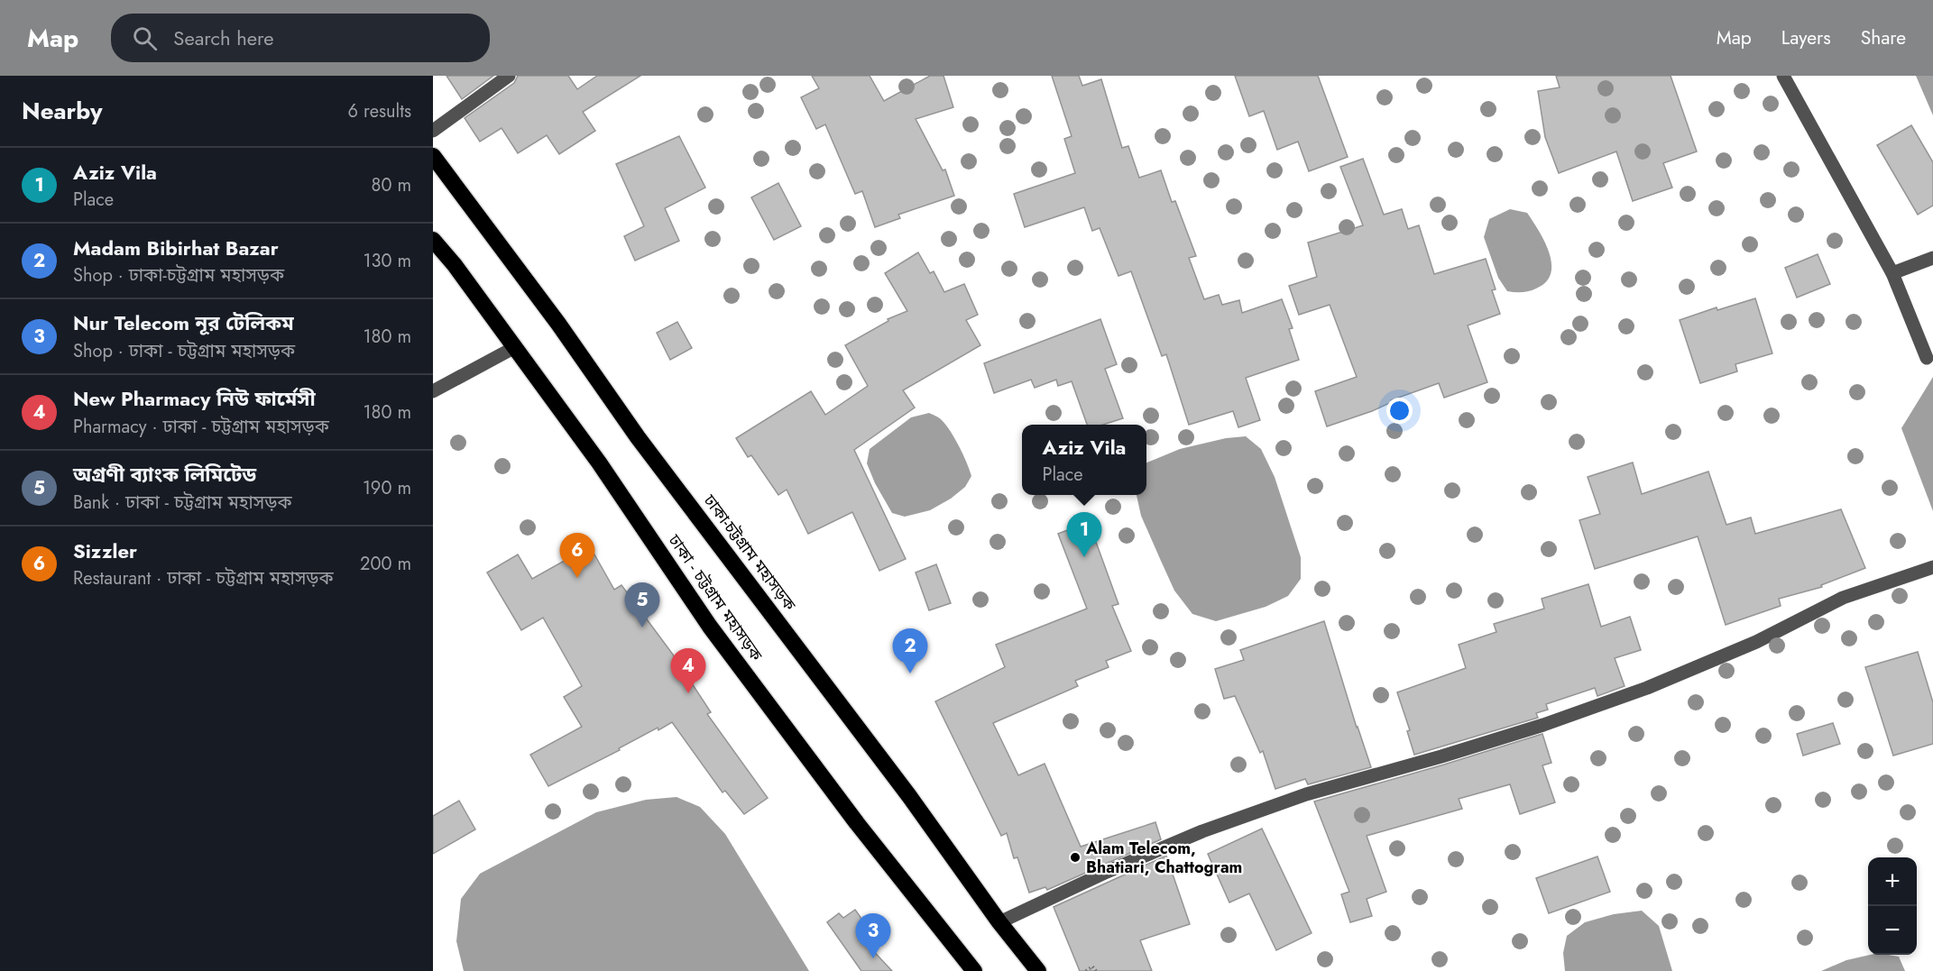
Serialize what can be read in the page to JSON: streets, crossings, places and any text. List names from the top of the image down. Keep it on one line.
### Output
{"streets":{"highway":["ঢাকা-চট্টগ্রাম মহাসড়ক","ঢাকা - চট্টগ্রাম মহাসড়ক"]},"places":["Alam Telecom, Bhatiari, Chattogram"],"page":{"header":"Map","search":"Search here","nav":["Map","Layers","Share"],"heading":["Nearby","6 results"],"list":[{"mark":"1","name":"Aziz Vila","note":"Place","value":"80 m"},{"mark":"2","name":"Madam Bibirhat Bazar","note":"Shop · ঢাকা-চট্টগ্রাম মহাসড়ক","value":"130 m"},{"mark":"3","name":"Nur Telecom নূর টেলিকম","note":"Shop · ঢাকা - চট্টগ্রাম মহাসড়ক","value":"180 m"},{"mark":"4","name":"New Pharmacy নিউ ফার্মেসী","note":"Pharmacy · ঢাকা - চট্টগ্রাম মহাসড়ক","value":"180 m"},{"mark":"5","name":"অগ্রণী ব্যাংক লিমিটেড","note":"Bank · ঢাকা - চট্টগ্রাম মহাসড়ক","value":"190 m"},{"mark":"6","name":"Sizzler","note":"Restaurant · ঢাকা - চট্টগ্রাম মহাসড়ক","value":"200 m"}],"popup":["Aziz Vila","Place"],"pins":["1","6","5","2","4","3"],"map_buttons":["+","−"]}}
